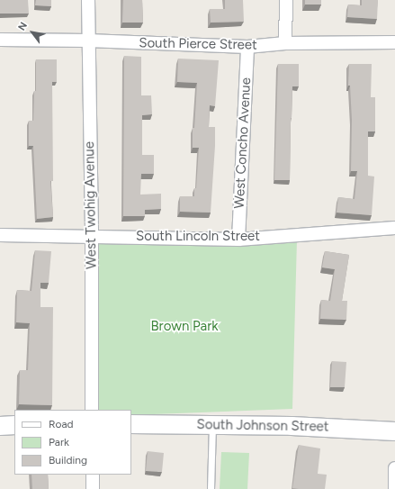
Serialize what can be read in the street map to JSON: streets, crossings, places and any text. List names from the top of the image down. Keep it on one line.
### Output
{"streets":{"street":["South Pierce Street","West Concho Avenue","West Twohig Avenue","South Lincoln Street","South Johnson Street"]},"crossings":[["South Pierce Street","West Concho Avenue"],["South Pierce Street","West Twohig Avenue"],["West Concho Avenue","South Lincoln Street"],["West Twohig Avenue","South Lincoln Street"]],"parks":["Brown Park"],"legend":["Road","Park","Building"],"north":"top left"}
